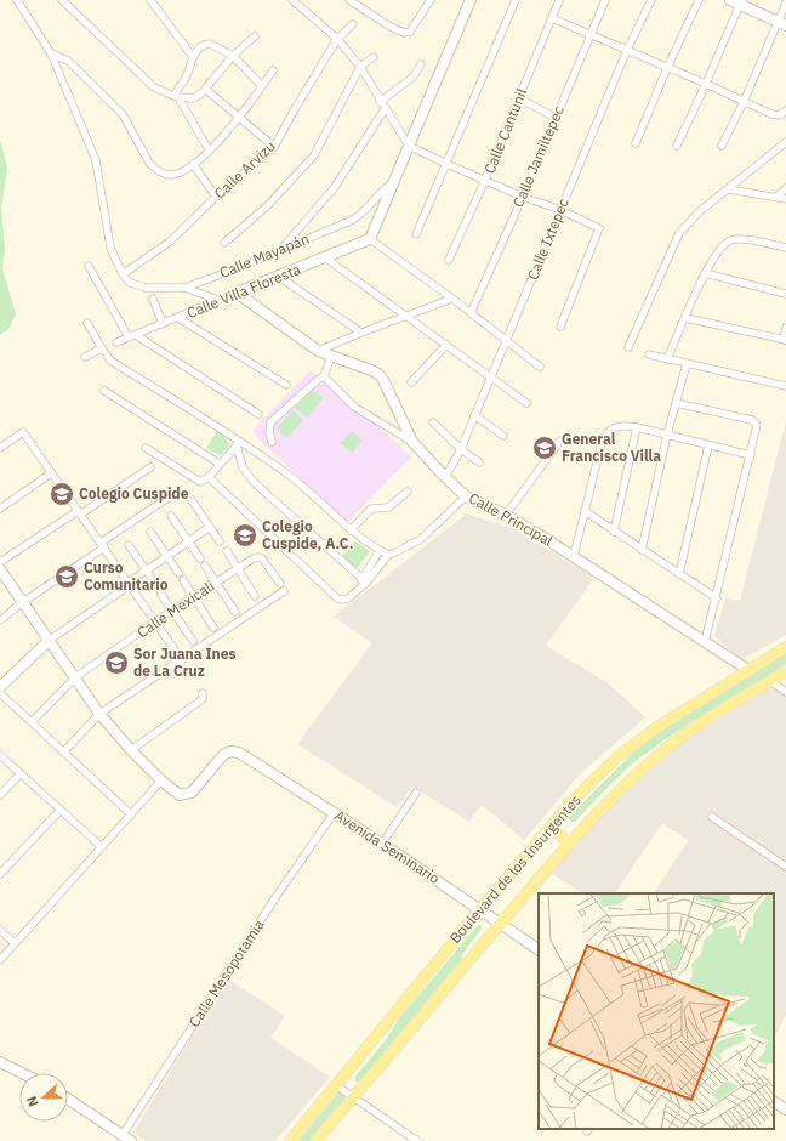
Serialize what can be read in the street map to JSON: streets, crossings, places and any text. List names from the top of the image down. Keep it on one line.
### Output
{"streets":{"main road":["Boulevard de los Insurgentes"],"street":["Calle Cantunil","Calle Jamiltepec","Calle Arvizu","Calle Ixtepec","Calle Mayapán","Calle Villa Floresta","Calle Principal","Calle Mexicali","Avenida Seminario","Calle Mesopotamia"]},"crossings":[["Calle Arvizu","Calle Mayapán"],["Calle Ixtepec","Calle Principal"],["Calle Mayapán","Calle Villa Floresta"],["Calle Villa Floresta","Calle Principal"],["Calle Principal","Boulevard de los Insurgentes"],["Avenida Seminario","Boulevard de los Insurgentes"],["Avenida Seminario","Calle Mesopotamia"]],"places":{"school or university":["General Francisco Villa","Colegio Cuspide","Colegio Cuspide, A.C.","Curso Comunitario","Sor Juana Ines de La Cruz"]},"north":"left"}
